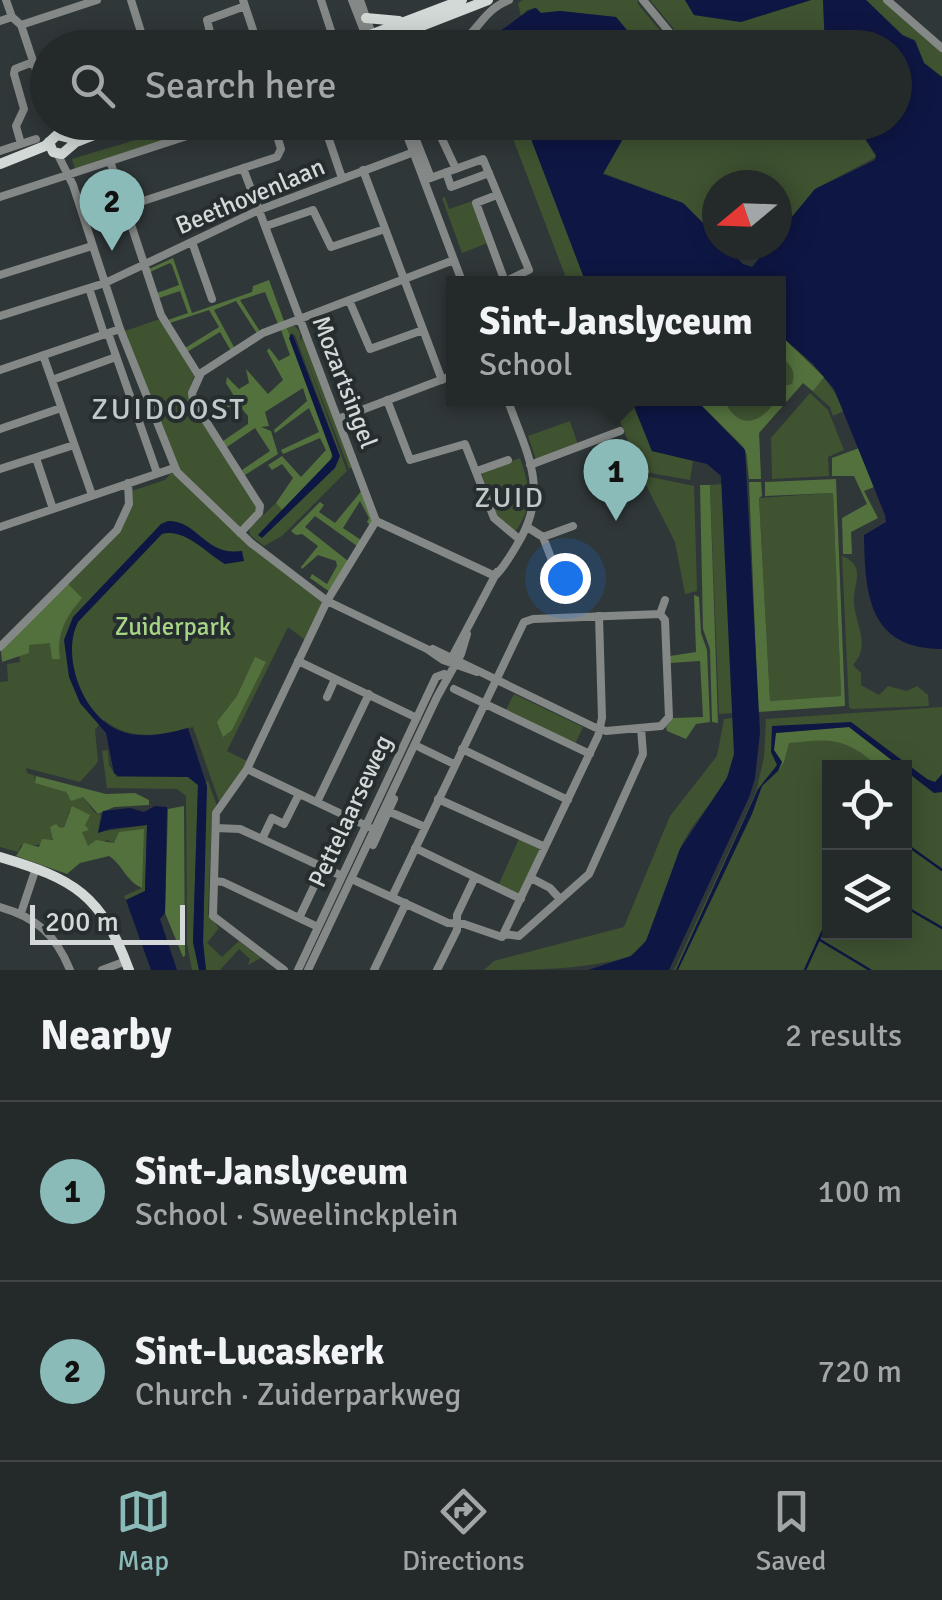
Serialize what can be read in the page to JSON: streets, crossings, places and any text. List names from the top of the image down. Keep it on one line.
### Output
{"streets":{"street":["Beethovenlaan","Mozartsingel","Pettelaarseweg"]},"crossings":[["Beethovenlaan","Mozartsingel"]],"districts":["ZUIDOOST","ZUID"],"parks":["Zuiderpark"],"scale_bar":"200 m","north":"left","page":{"search":"Search here","pins":["2","1"],"popup":["Sint-Janslyceum","School"],"scale":"200 m","heading":["Nearby","2 results"],"list":[{"mark":"1","name":"Sint-Janslyceum","note":"School · Sweelinckplein","value":"100 m"},{"mark":"2","name":"Sint-Lucaskerk","note":"Church · Zuiderparkweg","value":"720 m"}],"nav":["Map","Directions","Saved"]}}
